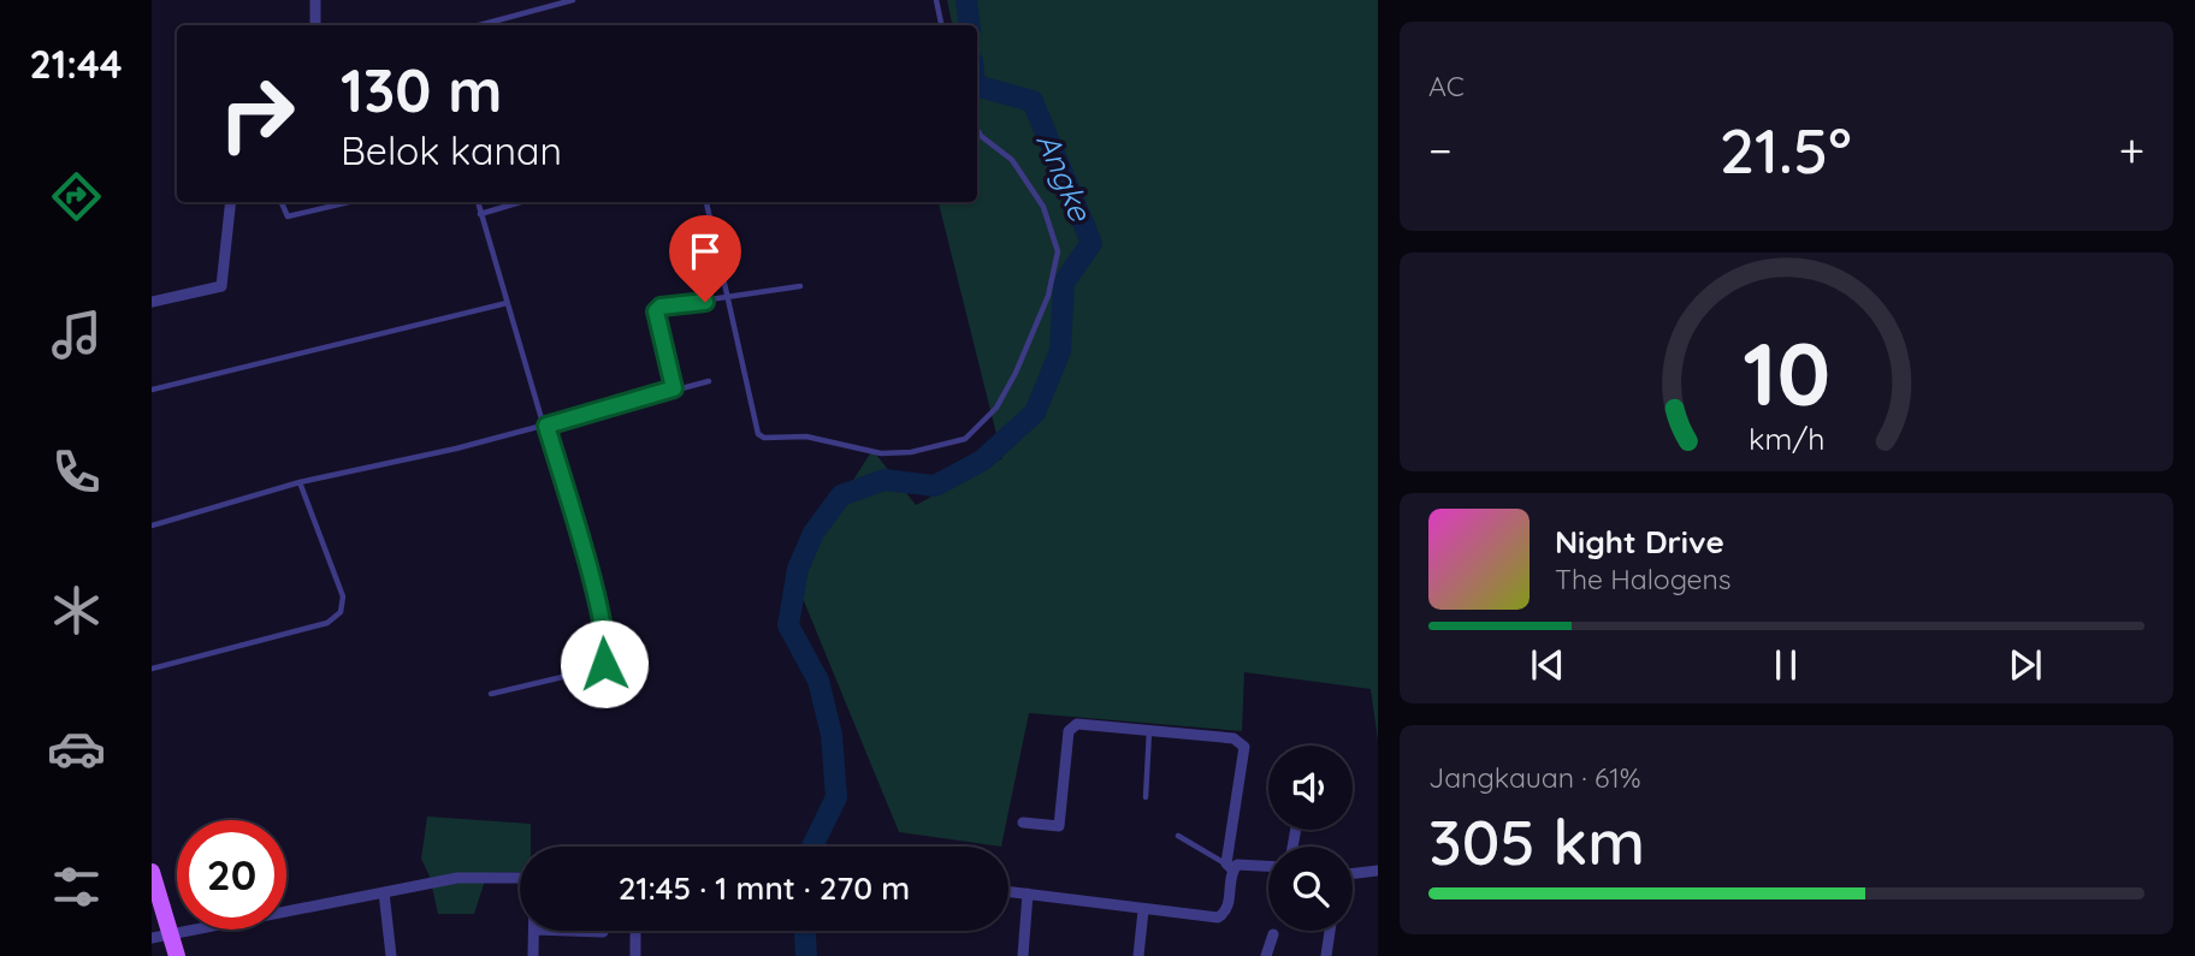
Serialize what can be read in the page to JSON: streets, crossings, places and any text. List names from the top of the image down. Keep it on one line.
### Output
{"water":["Angke"],"page":{"tabs":"21:44","tile":["AC",["Jangkauan · 61%","305 km"]],"turn":["130 m","Belok kanan"],"heat":["−","21.5°","+"],"song":["Night Drive","The Halogens"],"limit":"20","trip":"21:45 · 1 mnt · 270 m","gauge":["10","km/h"]}}
